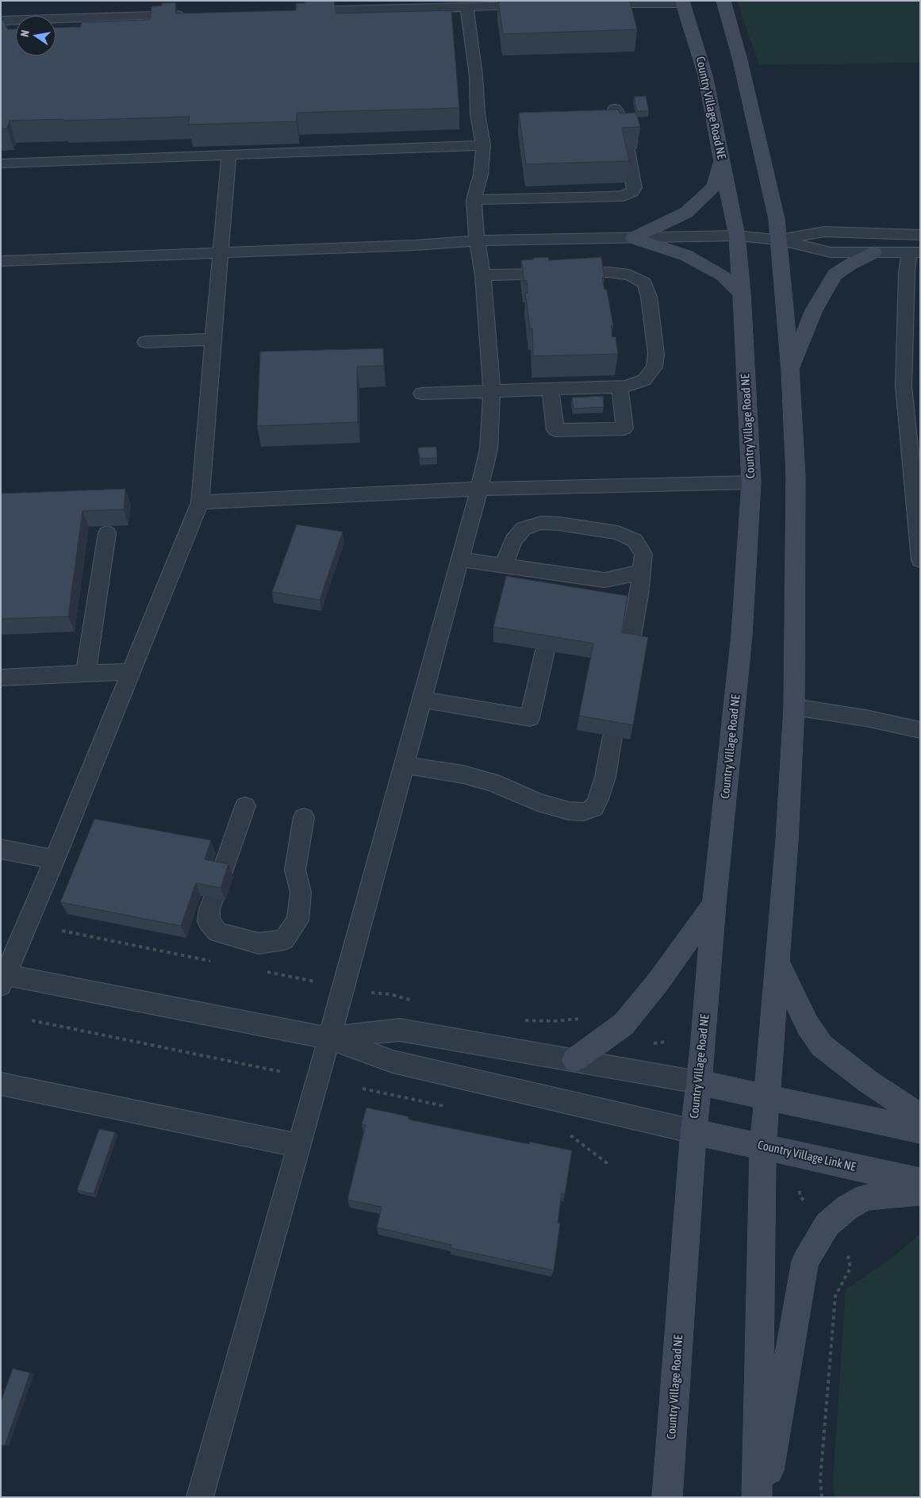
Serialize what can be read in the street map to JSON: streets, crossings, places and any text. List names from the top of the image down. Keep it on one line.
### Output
{"streets":{"street":["Country Village Road NE","Country Village Link NE"]},"crossings":[["Country Village Road NE","Country Village Link NE"]],"north":"left"}
